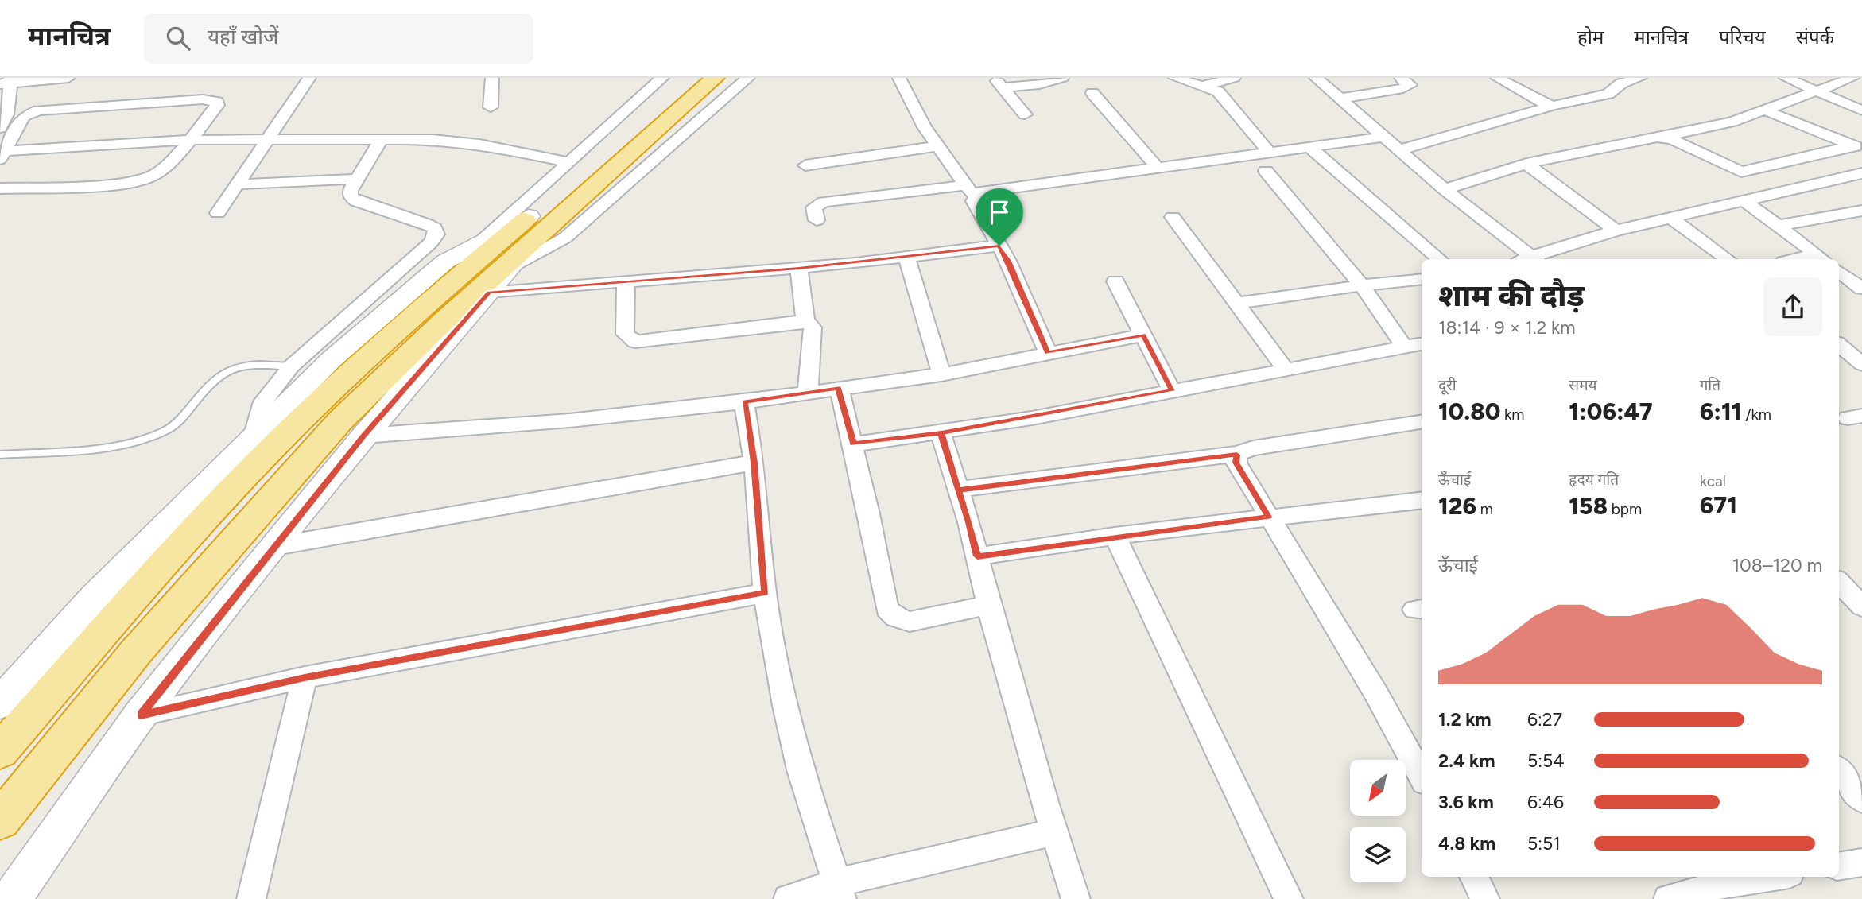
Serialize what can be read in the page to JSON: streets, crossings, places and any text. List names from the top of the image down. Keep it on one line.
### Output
{"north":"bottom left","page":{"header":"मानचित्र","search":"यहाँ खोजें","nav":["होम","मानचित्र","परिचय","संपर्क"],"heading":["शाम की दौड़","18:14 · 9 × 1.2 km"],"stats":[["दूरी","10.80 km"],["समय","1:06:47"],["गति","6:11 /km"],["ऊँचाई","126 m"],["हृदय गति","158 bpm"],["kcal","671"]],"chart":["ऊँचाई","108–120 m"],"list":[{"name":"1.2 km","note":"6:27"},{"name":"2.4 km","note":"5:54"},{"name":"3.6 km","note":"6:46"},{"name":"4.8 km","note":"5:51"}]}}
